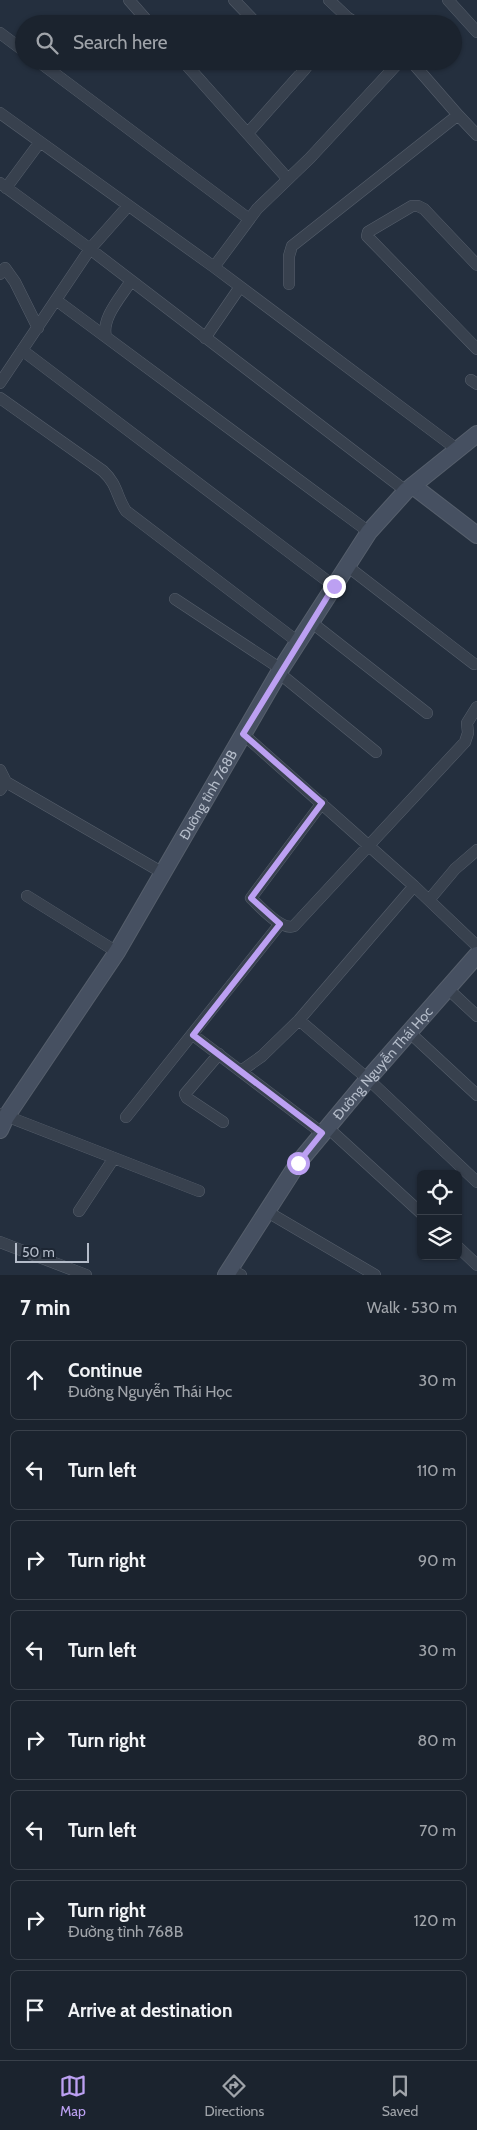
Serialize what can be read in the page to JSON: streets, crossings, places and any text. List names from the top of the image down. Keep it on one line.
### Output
{"streets":{"street":["Đường tỉnh 768B","Đường Nguyễn Thái Học"]},"scale_bar":"50 m","page":{"search":"Search here","scale":"50 m","heading":["7 min","Walk · 530 m"],"list":[["Continue","Đường Nguyễn Thái Học","30 m"],["Turn left","110 m"],["Turn right","90 m"],["Turn left","30 m"],["Turn right","80 m"],["Turn left","70 m"],["Turn right","Đường tỉnh 768B","120 m"],"Arrive at destination"],"nav":["Map","Directions","Saved"]}}
